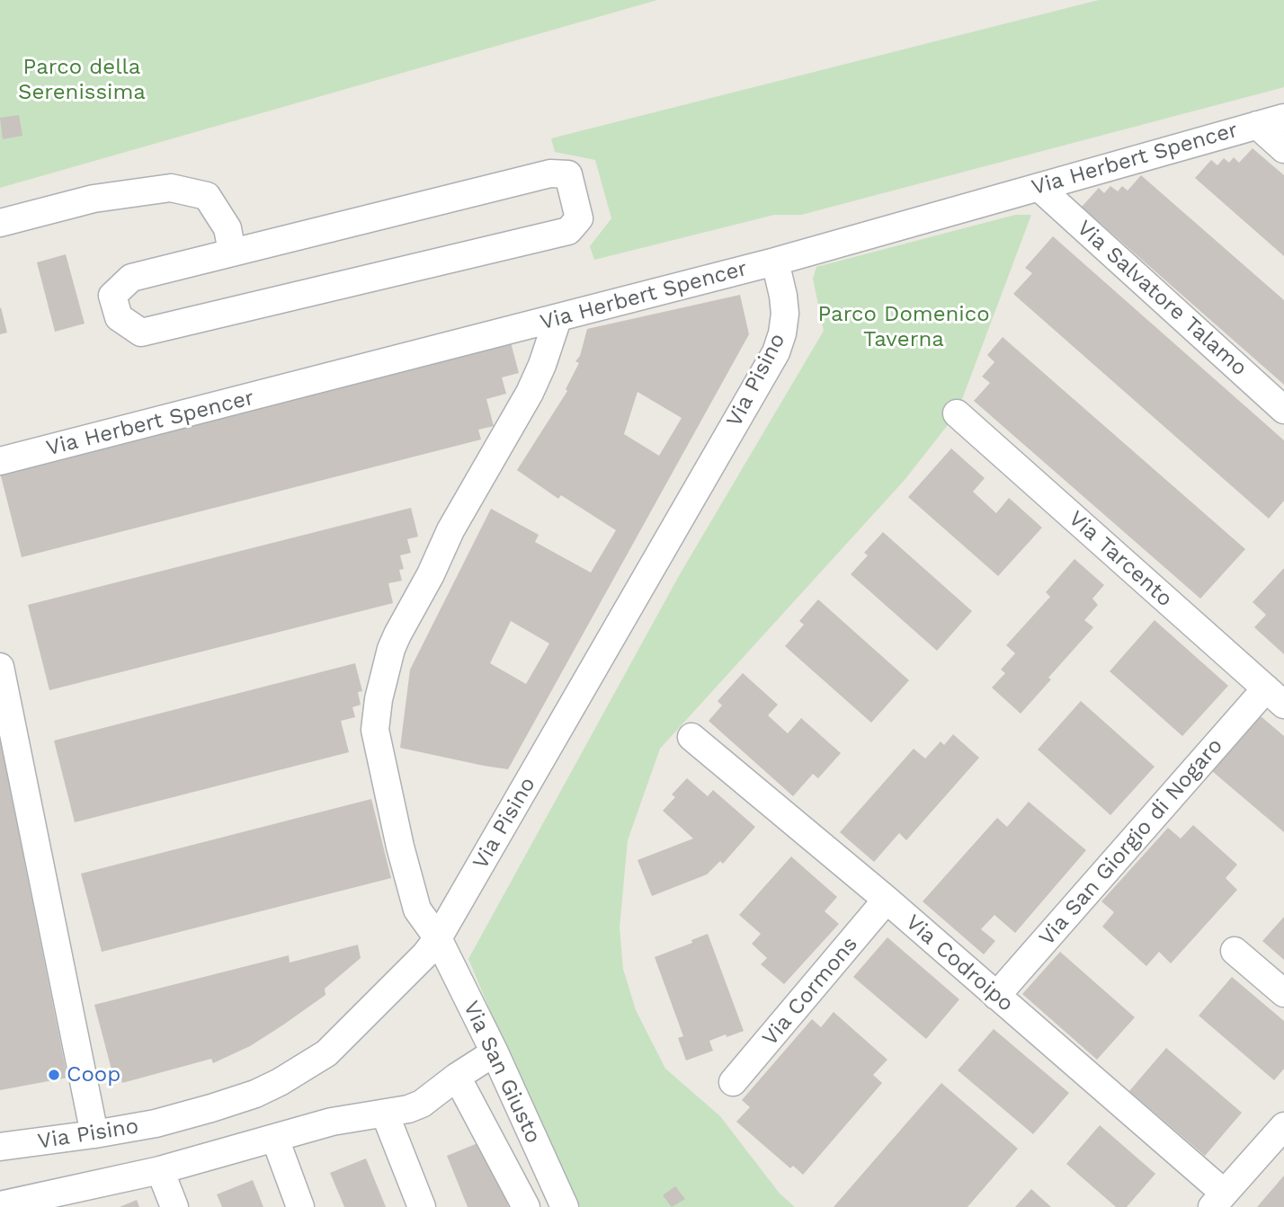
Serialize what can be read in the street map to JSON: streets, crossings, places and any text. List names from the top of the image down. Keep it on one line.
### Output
{"streets":{"street":["Via Herbert Spencer","Via Salvatore Talamo","Via Pisino","Via Tarcento","Via San Giorgio di Nogaro","Via Codroipo","Via Cormons","Via San Giusto"]},"crossings":[["Via Herbert Spencer","Via Salvatore Talamo"],["Via Herbert Spencer","Via Pisino"],["Via Herbert Spencer","Via San Giusto"],["Via Pisino","Via San Giusto"],["Via Tarcento","Via San Giorgio di Nogaro"],["Via San Giorgio di Nogaro","Via Codroipo"],["Via Codroipo","Via Cormons"]],"parks":["Parco della Serenissima","Parco Domenico Taverna"],"places":["Coop"]}
